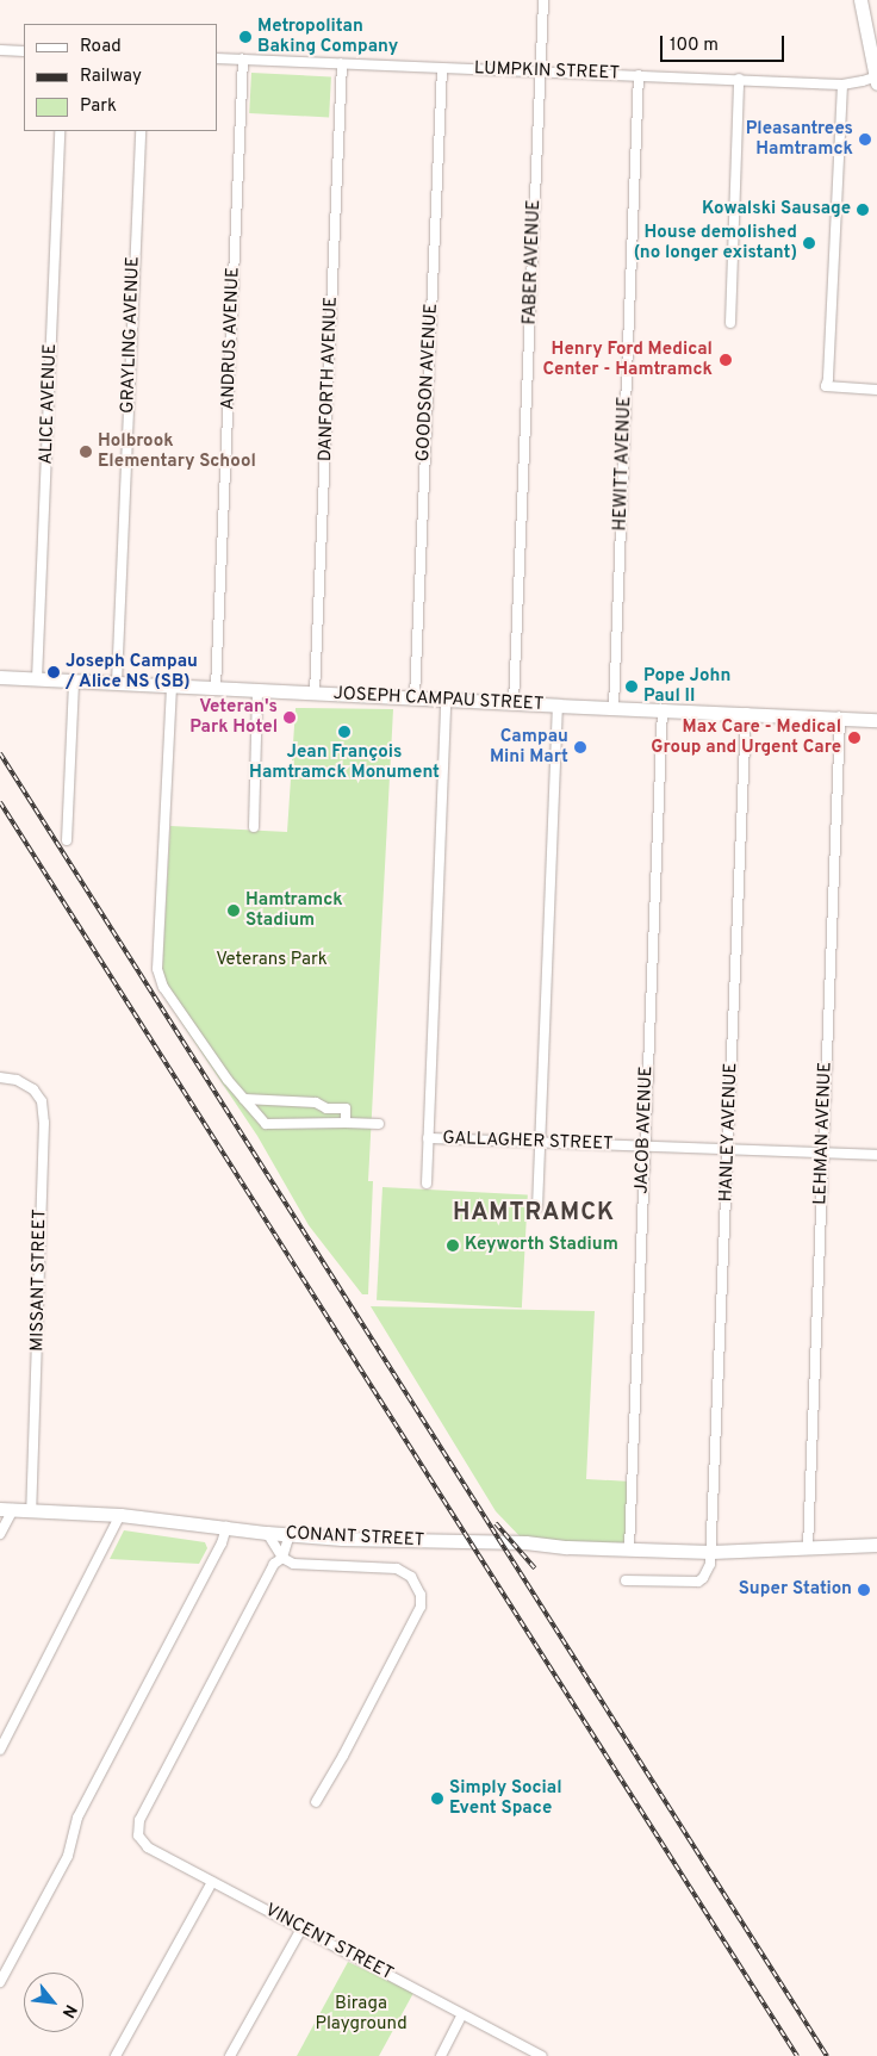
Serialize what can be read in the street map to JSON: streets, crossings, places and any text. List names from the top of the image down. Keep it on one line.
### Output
{"streets":{"street":["LUMPKIN STREET","FABER AVENUE","GRAYLING AVENUE","ANDRUS AVENUE","DANFORTH AVENUE","GOODSON AVENUE","ALICE AVENUE","HEWITT AVENUE","JOSEPH CAMPAU STREET","JACOB AVENUE","HANLEY AVENUE","LEHMAN AVENUE","GALLAGHER STREET","MISSANT STREET","CONANT STREET","VINCENT STREET"]},"crossings":[["LUMPKIN STREET","FABER AVENUE"],["LUMPKIN STREET","ANDRUS AVENUE"],["LUMPKIN STREET","DANFORTH AVENUE"],["LUMPKIN STREET","GOODSON AVENUE"],["LUMPKIN STREET","HEWITT AVENUE"],["FABER AVENUE","JOSEPH CAMPAU STREET"],["GRAYLING AVENUE","JOSEPH CAMPAU STREET"],["ANDRUS AVENUE","JOSEPH CAMPAU STREET"],["DANFORTH AVENUE","JOSEPH CAMPAU STREET"],["GOODSON AVENUE","JOSEPH CAMPAU STREET"],["ALICE AVENUE","JOSEPH CAMPAU STREET"],["HEWITT AVENUE","JOSEPH CAMPAU STREET"],["JOSEPH CAMPAU STREET","JACOB AVENUE"],["JOSEPH CAMPAU STREET","HANLEY AVENUE"],["JOSEPH CAMPAU STREET","LEHMAN AVENUE"],["JACOB AVENUE","GALLAGHER STREET"],["JACOB AVENUE","CONANT STREET"],["HANLEY AVENUE","GALLAGHER STREET"],["HANLEY AVENUE","CONANT STREET"],["LEHMAN AVENUE","GALLAGHER STREET"],["LEHMAN AVENUE","CONANT STREET"],["MISSANT STREET","CONANT STREET"]],"districts":["HAMTRAMCK"],"parks":["Veterans Park","Biraga Playground"],"places":["Metropolitan Baking Company","Pleasantrees Hamtramck","Kowalski Sausage","House demolished (no longer existant)","Henry Ford Medical Center - Hamtramck","Holbrook Elementary School","Joseph Campau / Alice NS (SB)","Pope John Paul II","Veteran's Park Hotel","Jean François Hamtramck Monument","Max Care - Medical Group and Urgent Care","Campau Mini Mart","Hamtramck Stadium","Keyworth Stadium","Super Station","Simply Social Event Space"],"legend":["Road","Railway","Park"],"scale_bar":"100 m","north":"bottom right"}
